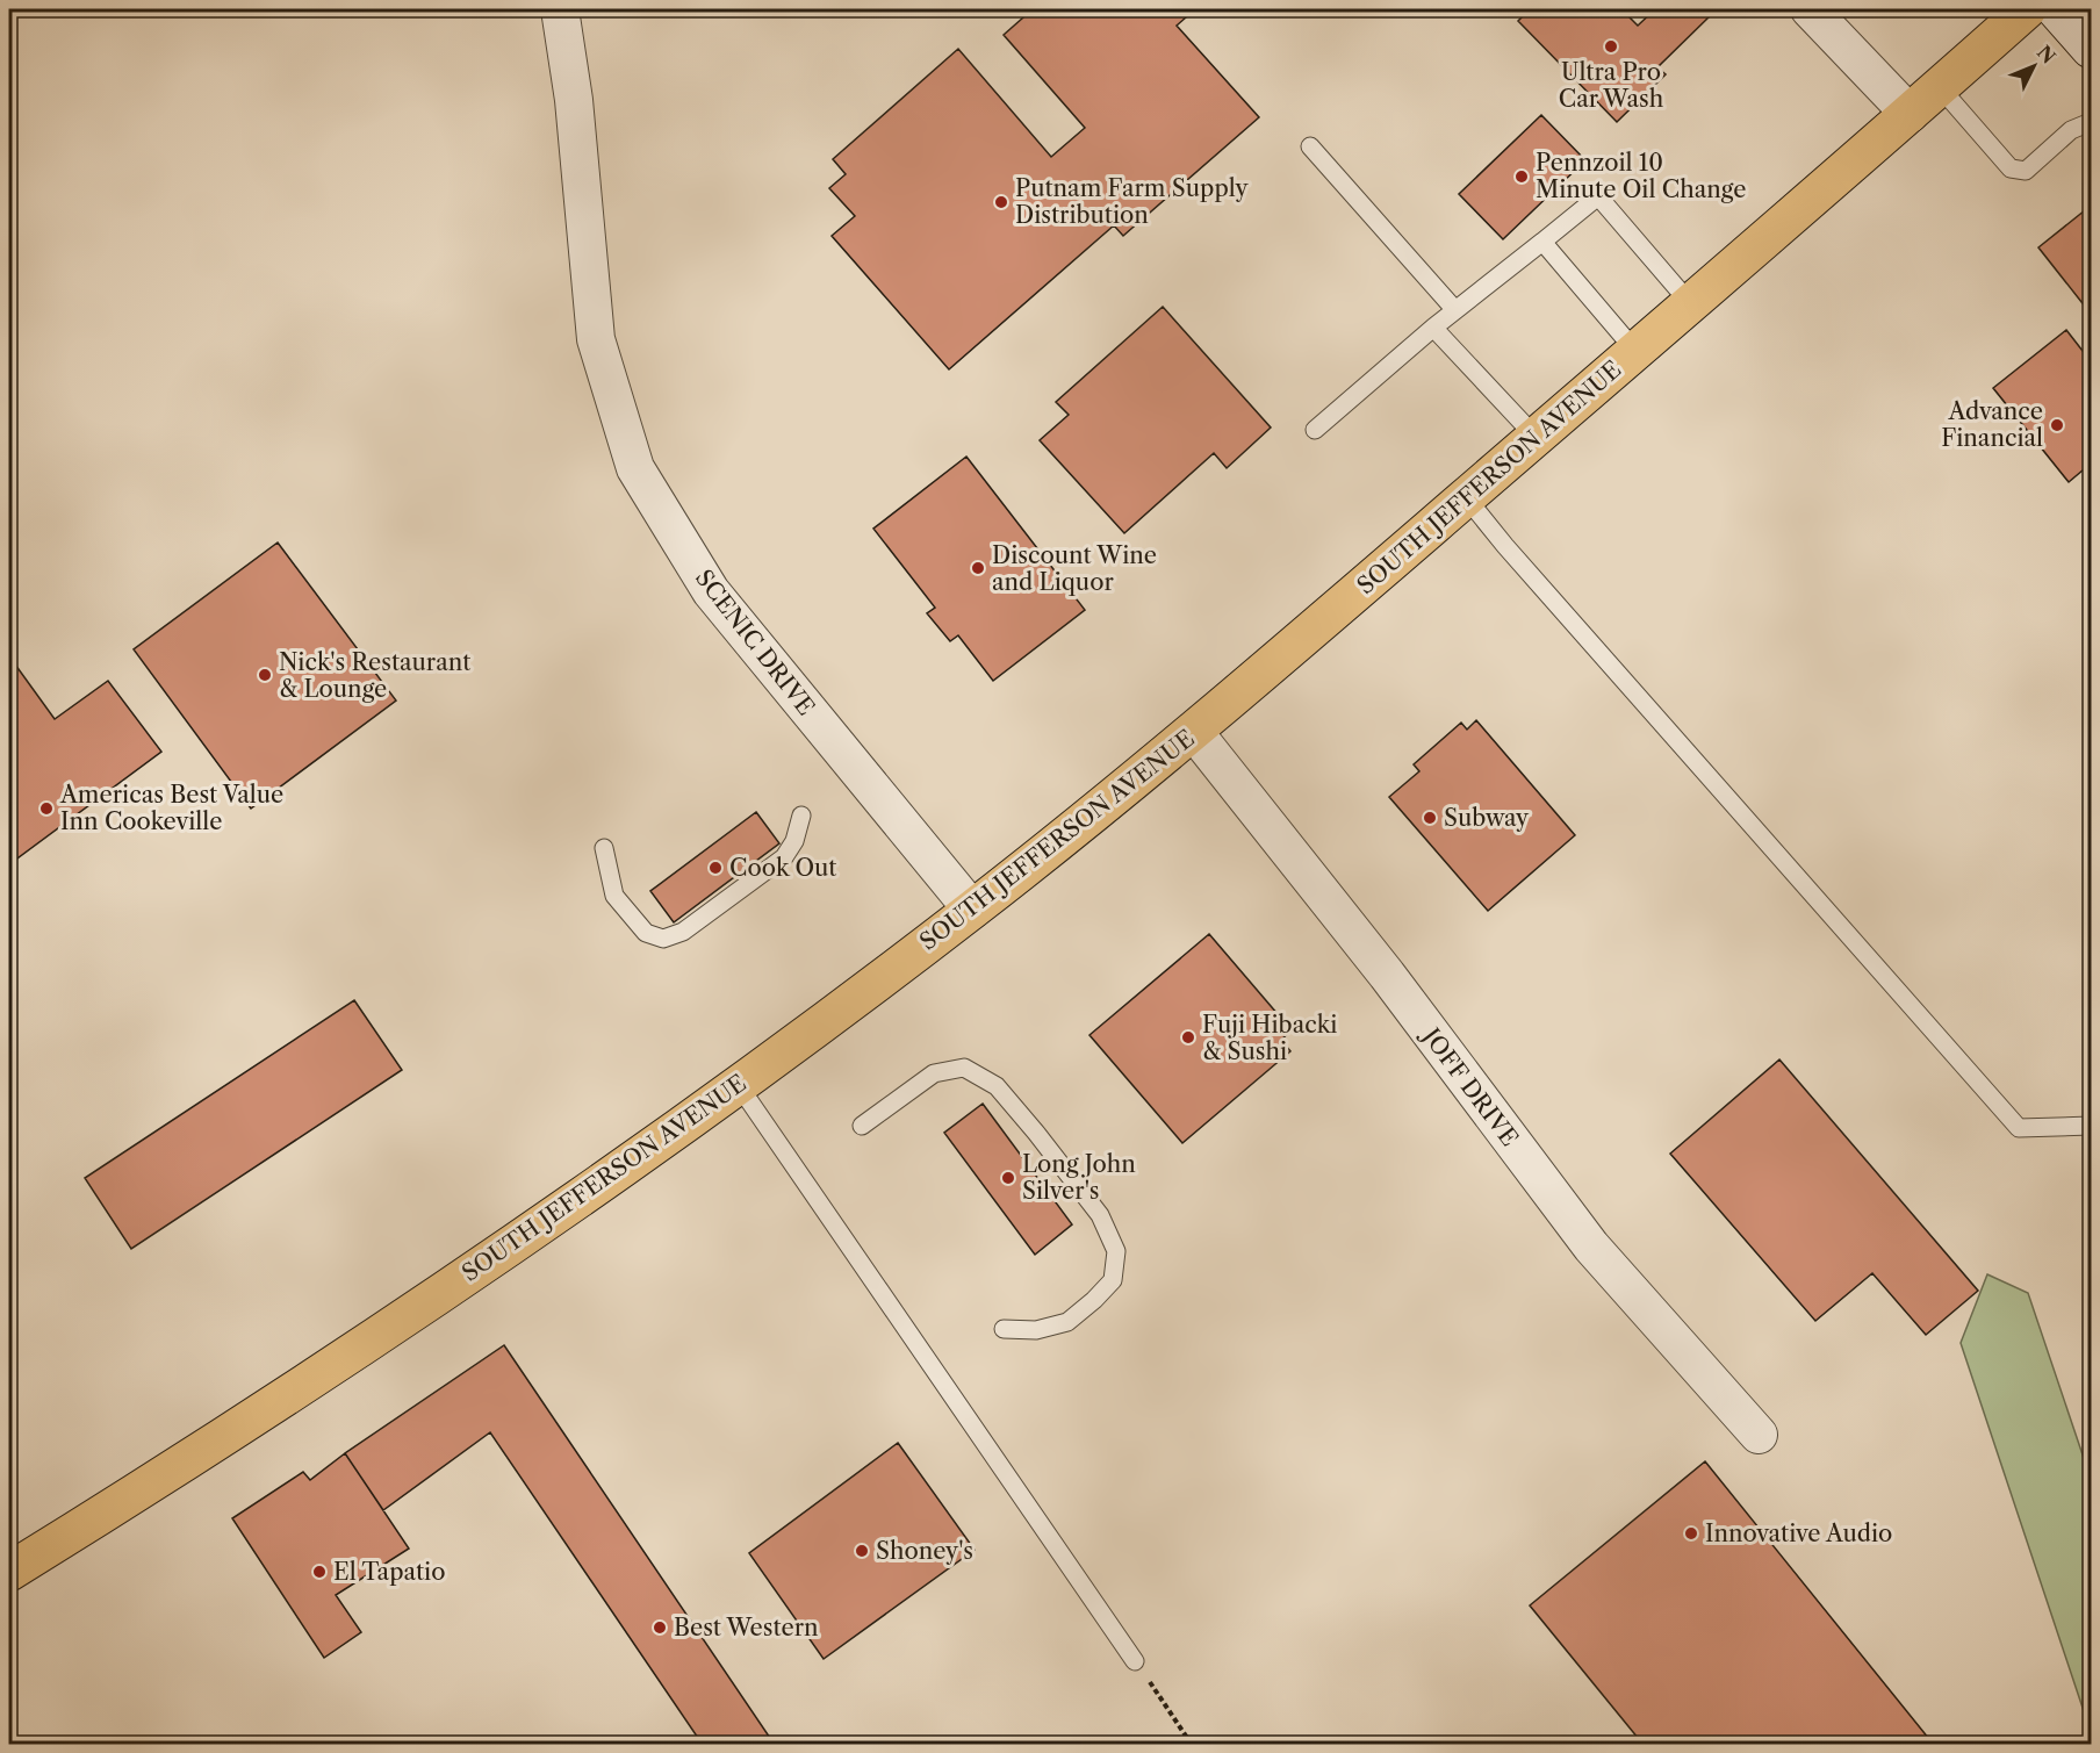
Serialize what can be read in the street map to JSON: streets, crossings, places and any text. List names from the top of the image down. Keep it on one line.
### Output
{"streets":{"main road":["SOUTH JEFFERSON AVENUE"],"street":["SCENIC DRIVE","JOFF DRIVE"]},"crossings":[["SOUTH JEFFERSON AVENUE","SCENIC DRIVE"],["SOUTH JEFFERSON AVENUE","JOFF DRIVE"]],"places":["Ultra Pro Car Wash","Pennzoil 10 Minute Oil Change","Putnam Farm Supply Distribution","Advance Financial","Discount Wine and Liquor","Nick's Restaurant & Lounge","Americas Best Value Inn Cookeville","Subway","Cook Out","Fuji Hibacki & Sushi","Long John Silver's","Innovative Audio","Shoney's","El Tapatio","Best Western"],"north":"top right"}
